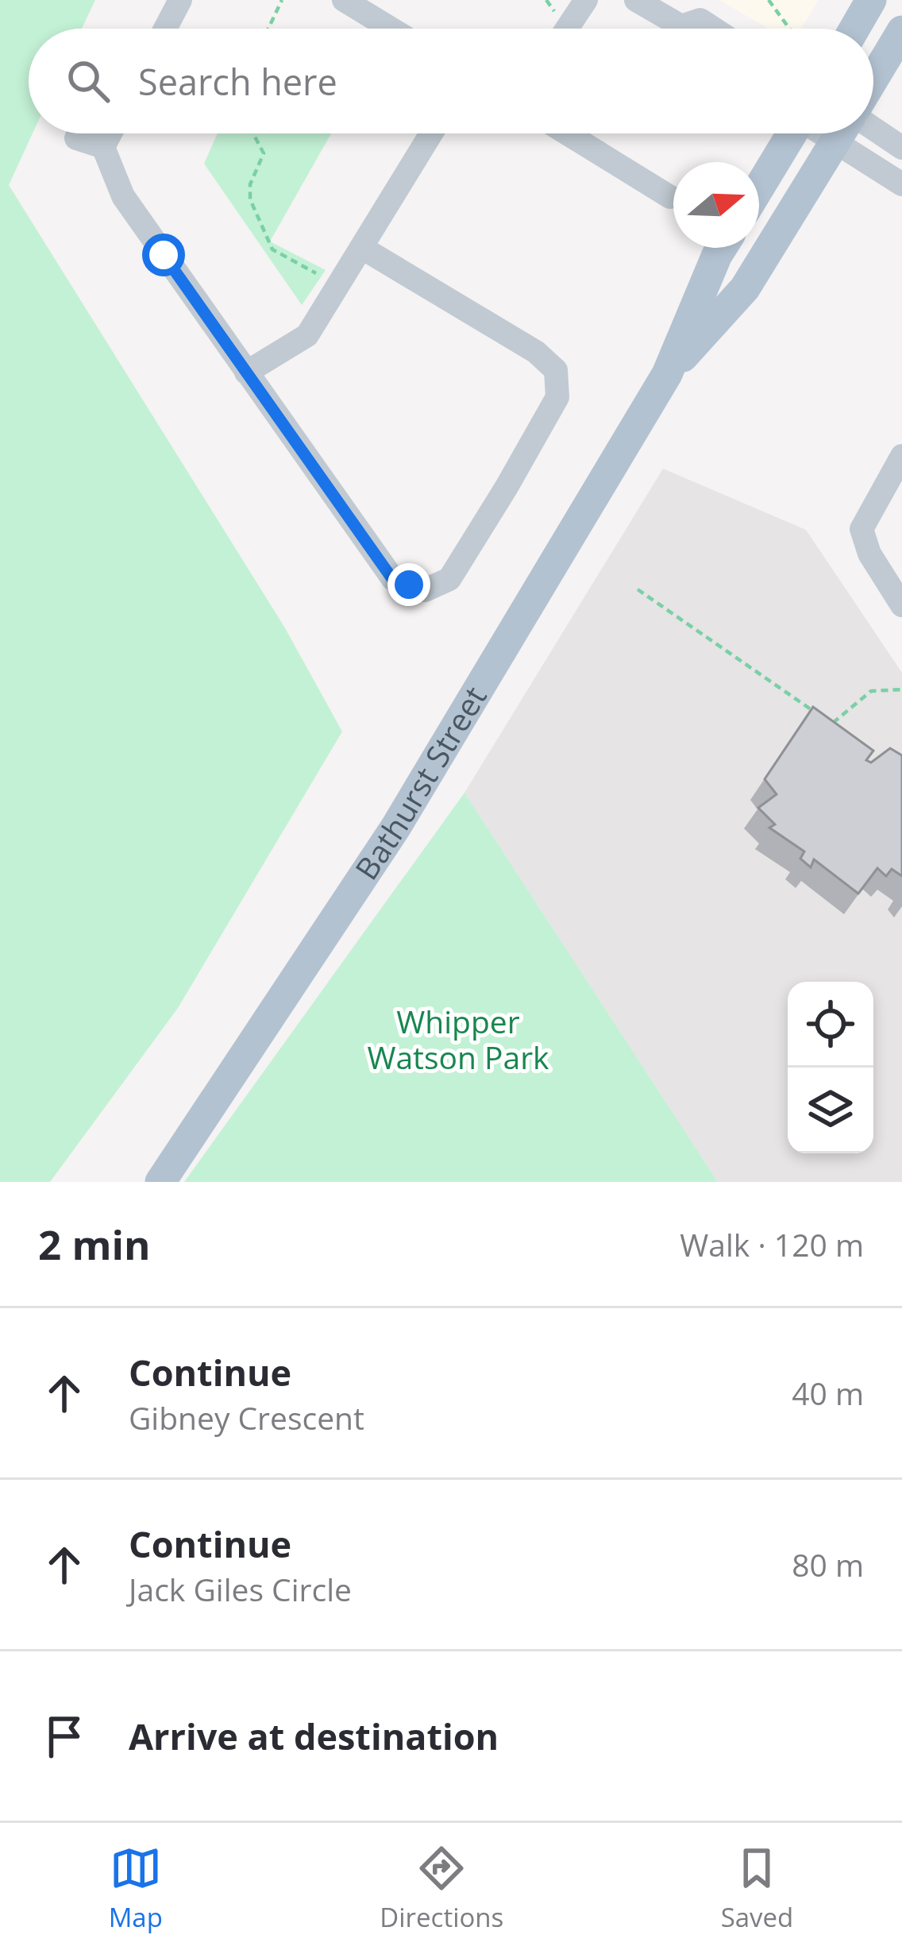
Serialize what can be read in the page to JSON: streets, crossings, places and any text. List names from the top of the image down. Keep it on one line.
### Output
{"streets":{"main road":["Bathurst Street"]},"parks":["Whipper Watson Park"],"north":"right","page":{"search":"Search here","heading":["2 min","Walk · 120 m"],"list":[["Continue","Gibney Crescent","40 m"],["Continue","Jack Giles Circle","80 m"],"Arrive at destination"],"nav":["Map","Directions","Saved"]}}
